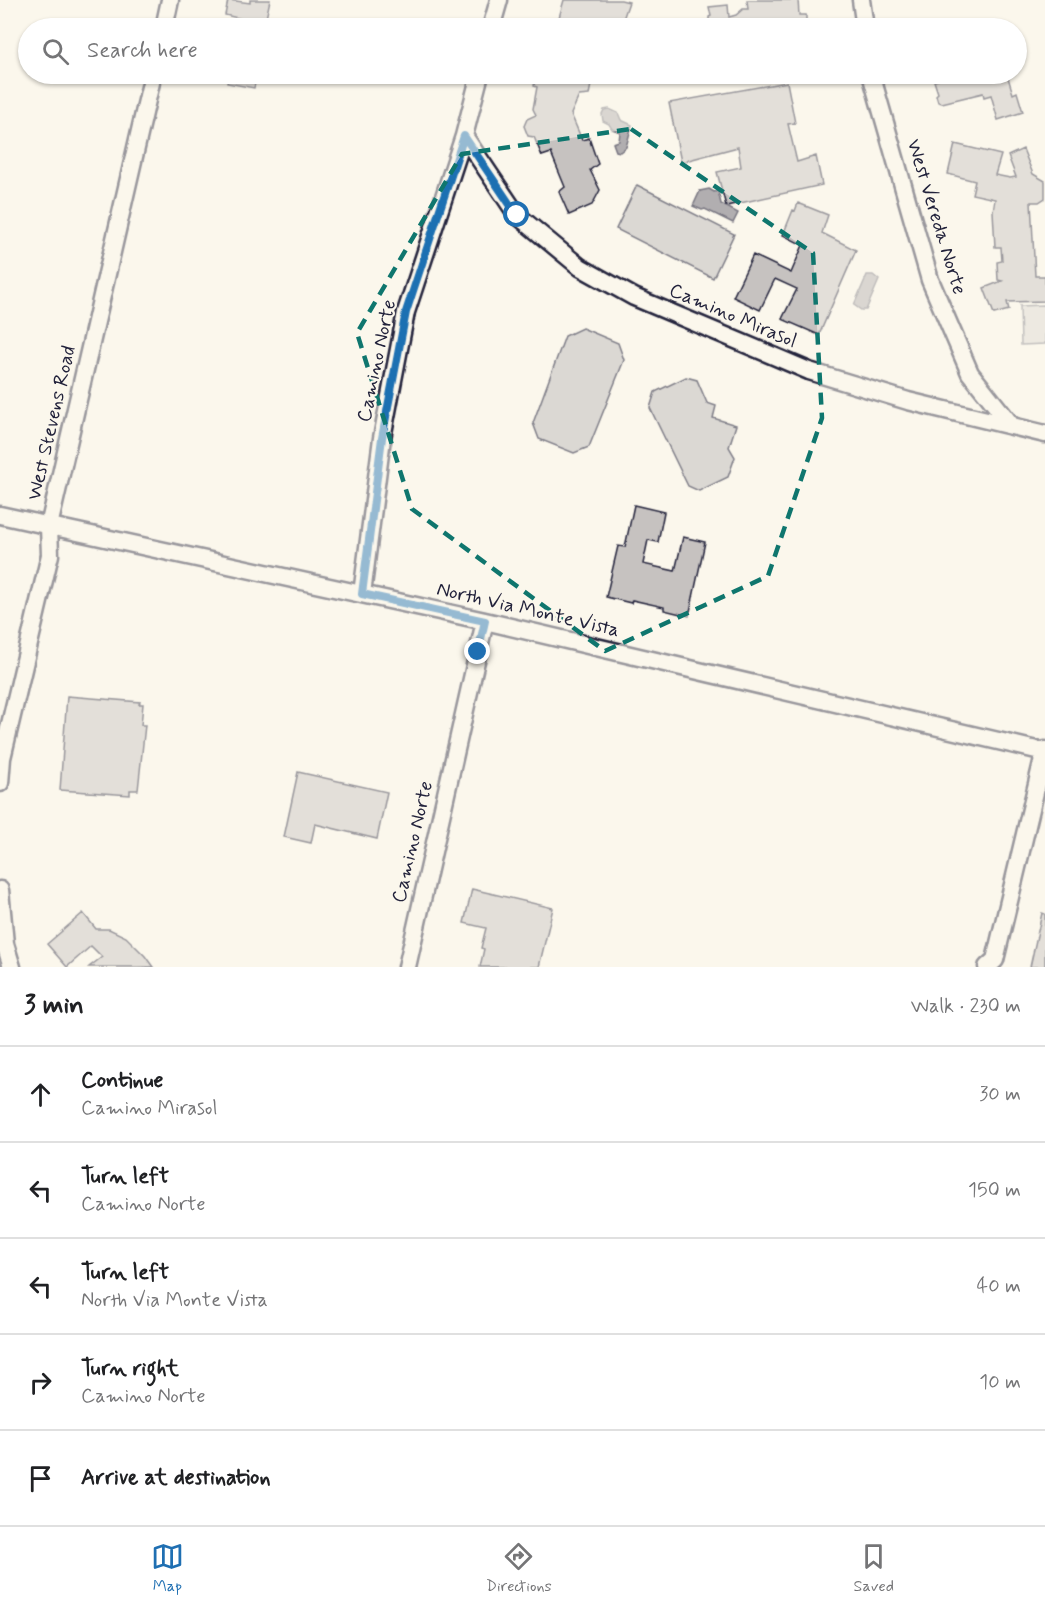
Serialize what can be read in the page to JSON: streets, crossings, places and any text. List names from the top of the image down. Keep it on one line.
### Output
{"streets":{"street":["West Vereda Norte","Camino Mirasol","Camino Norte","West Stevens Road","North Via Monte Vista"]},"crossings":[["West Vereda Norte","Camino Mirasol"],["Camino Mirasol","Camino Norte"],["Camino Norte","North Via Monte Vista"],["West Stevens Road","North Via Monte Vista"]],"page":{"search":"Search here","heading":["3 min","Walk · 230 m"],"list":[["Continue","Camino Mirasol","30 m"],["Turn left","Camino Norte","150 m"],["Turn left","North Via Monte Vista","40 m"],["Turn right","Camino Norte","10 m"],"Arrive at destination"],"nav":["Map","Directions","Saved"]}}
